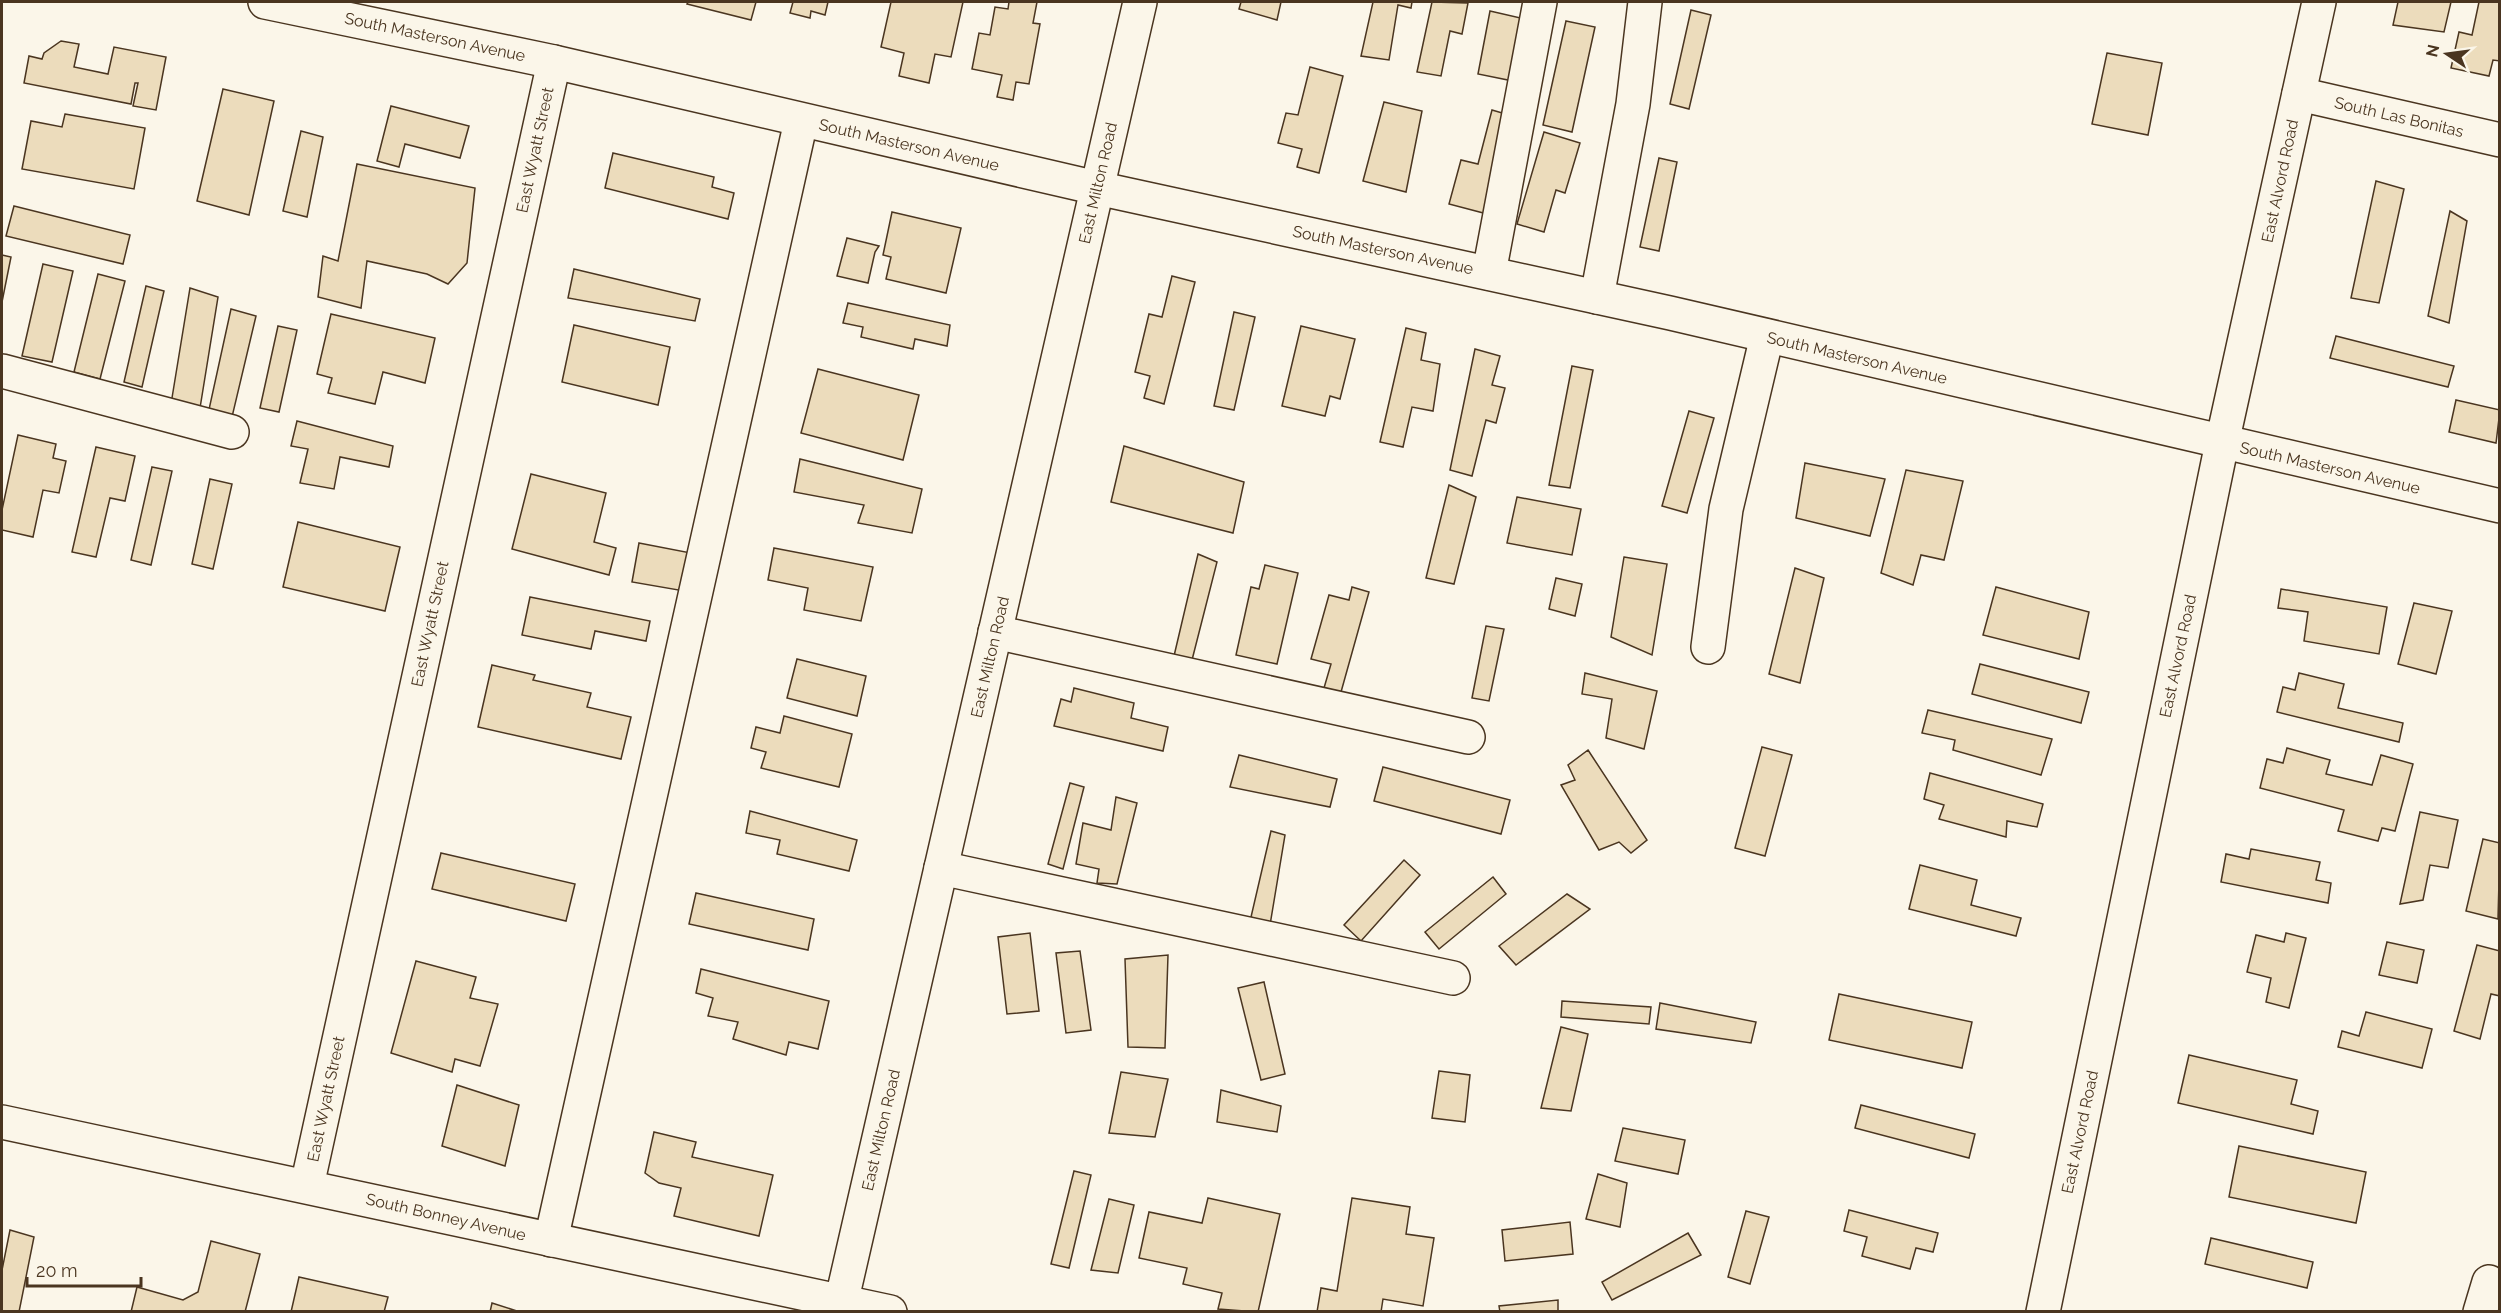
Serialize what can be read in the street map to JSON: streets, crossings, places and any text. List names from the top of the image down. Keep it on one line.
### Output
{"streets":{"street":["South Masterson Avenue","South Las Bonitas","East Wyatt Street","East Alvord Road","East Milton Road","South Bonney Avenue"]},"crossings":[["South Masterson Avenue","East Wyatt Street"],["South Masterson Avenue","East Alvord Road"],["South Masterson Avenue","East Milton Road"],["South Las Bonitas","East Alvord Road"],["East Wyatt Street","South Bonney Avenue"],["East Milton Road","South Bonney Avenue"]],"scale_bar":"20 m","north":"left"}
